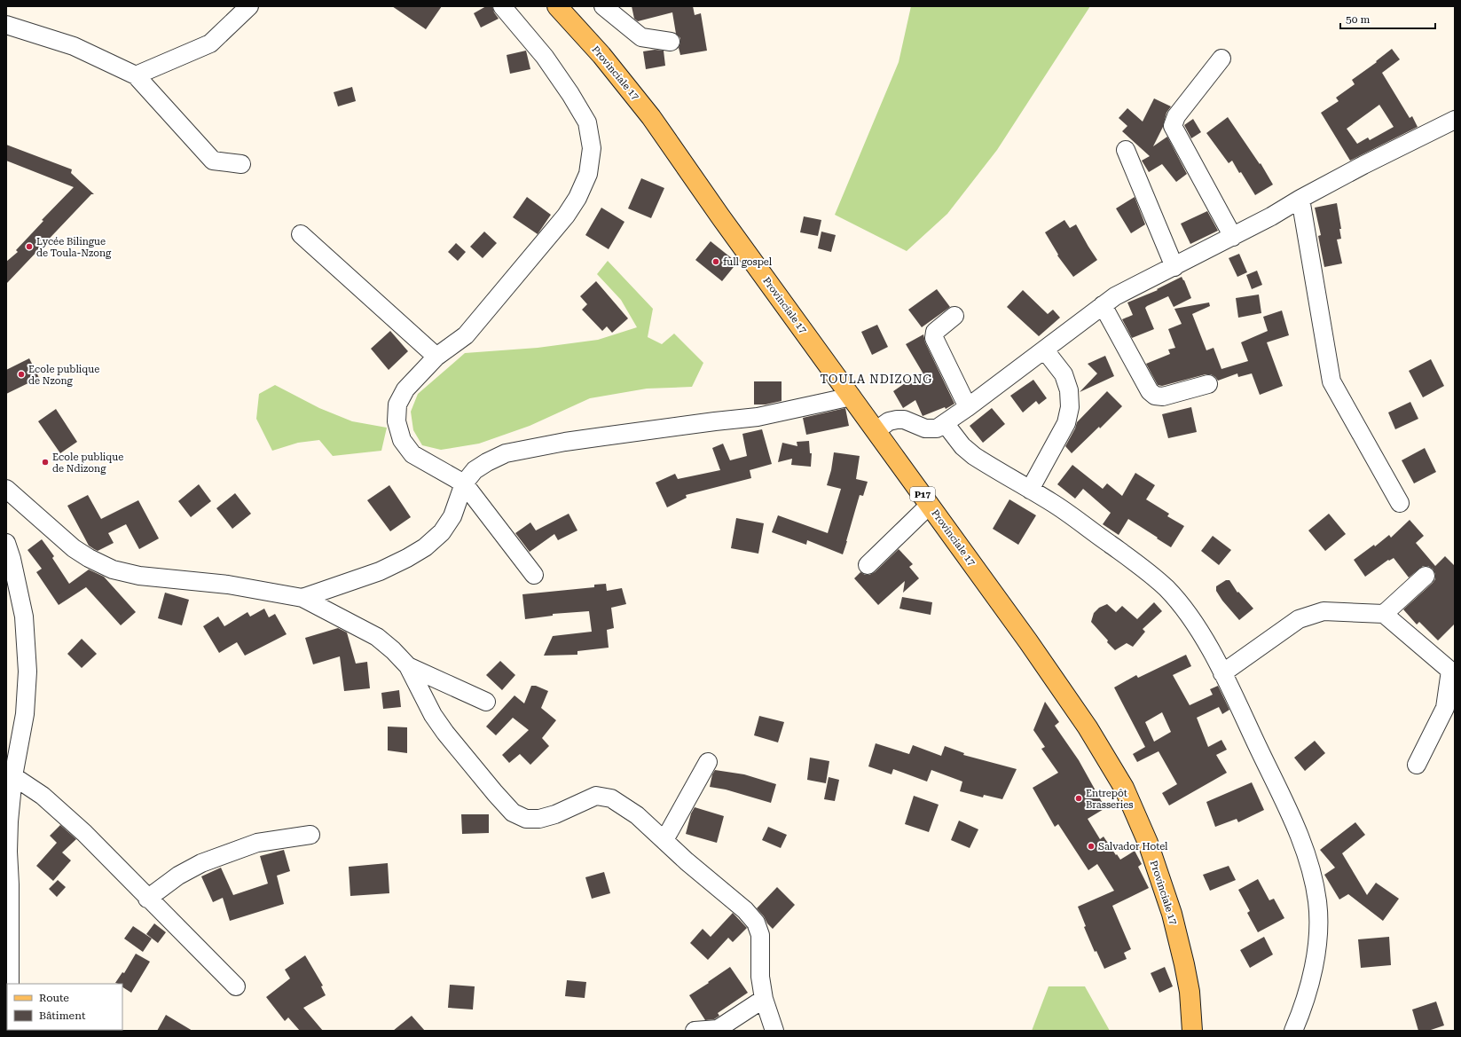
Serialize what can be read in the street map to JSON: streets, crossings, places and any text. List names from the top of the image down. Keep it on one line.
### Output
{"streets":{"main road":["Provinciale 17","P17"]},"districts":["TOULA NDIZONG"],"places":["Lycée Bilingue de Toula-Nzong","full gospel","Ecole publique de Nzong","Ecole publique de Ndizong","Entrepôt Brasseries","Salvador Hotel"],"legend":["Route","Bâtiment"],"scale_bar":"50 m"}
